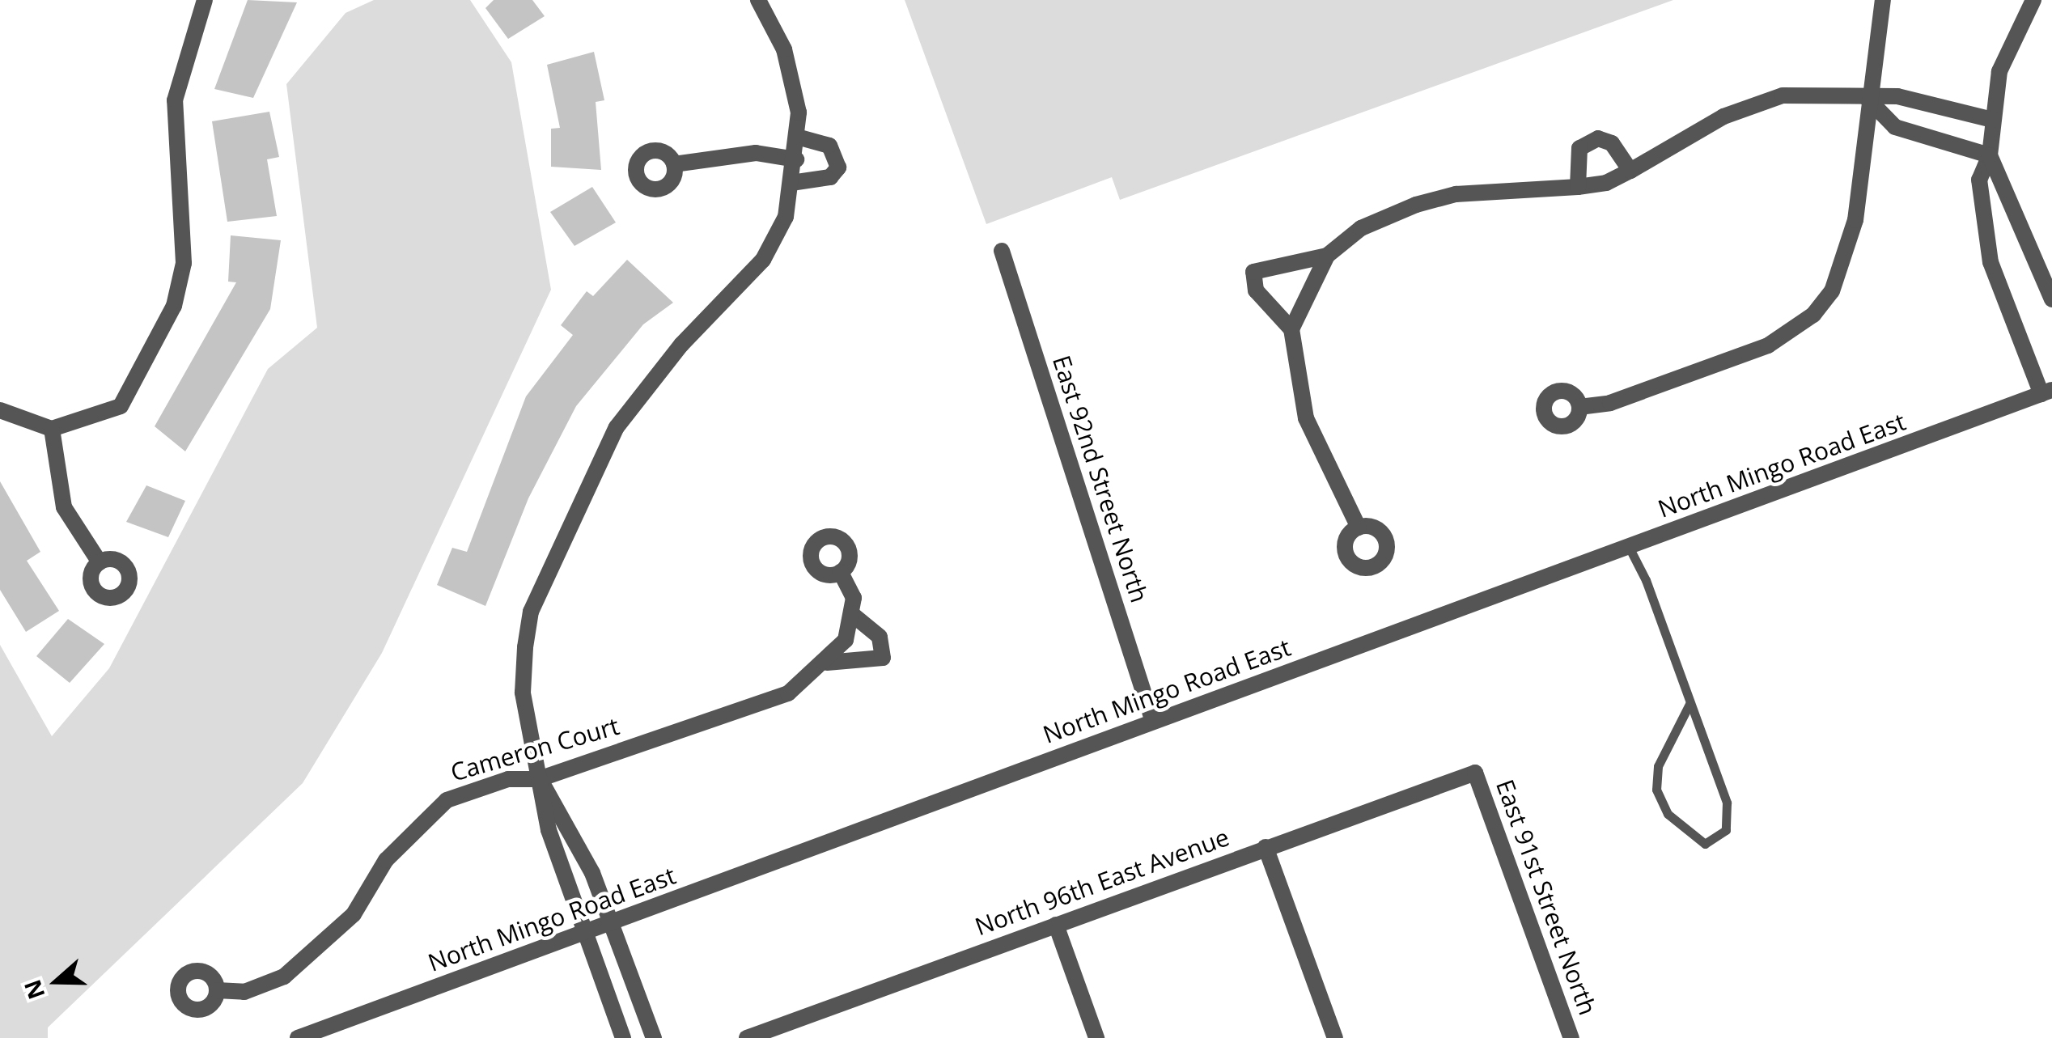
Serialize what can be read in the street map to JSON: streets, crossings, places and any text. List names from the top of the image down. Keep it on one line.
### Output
{"streets":{"street":["North Mingo Road East","East 92nd Street North","Cameron Court","North 96th East Avenue","East 91st Street North"]},"crossings":[["North Mingo Road East","East 92nd Street North"],["North 96th East Avenue","East 91st Street North"]],"north":"left"}
